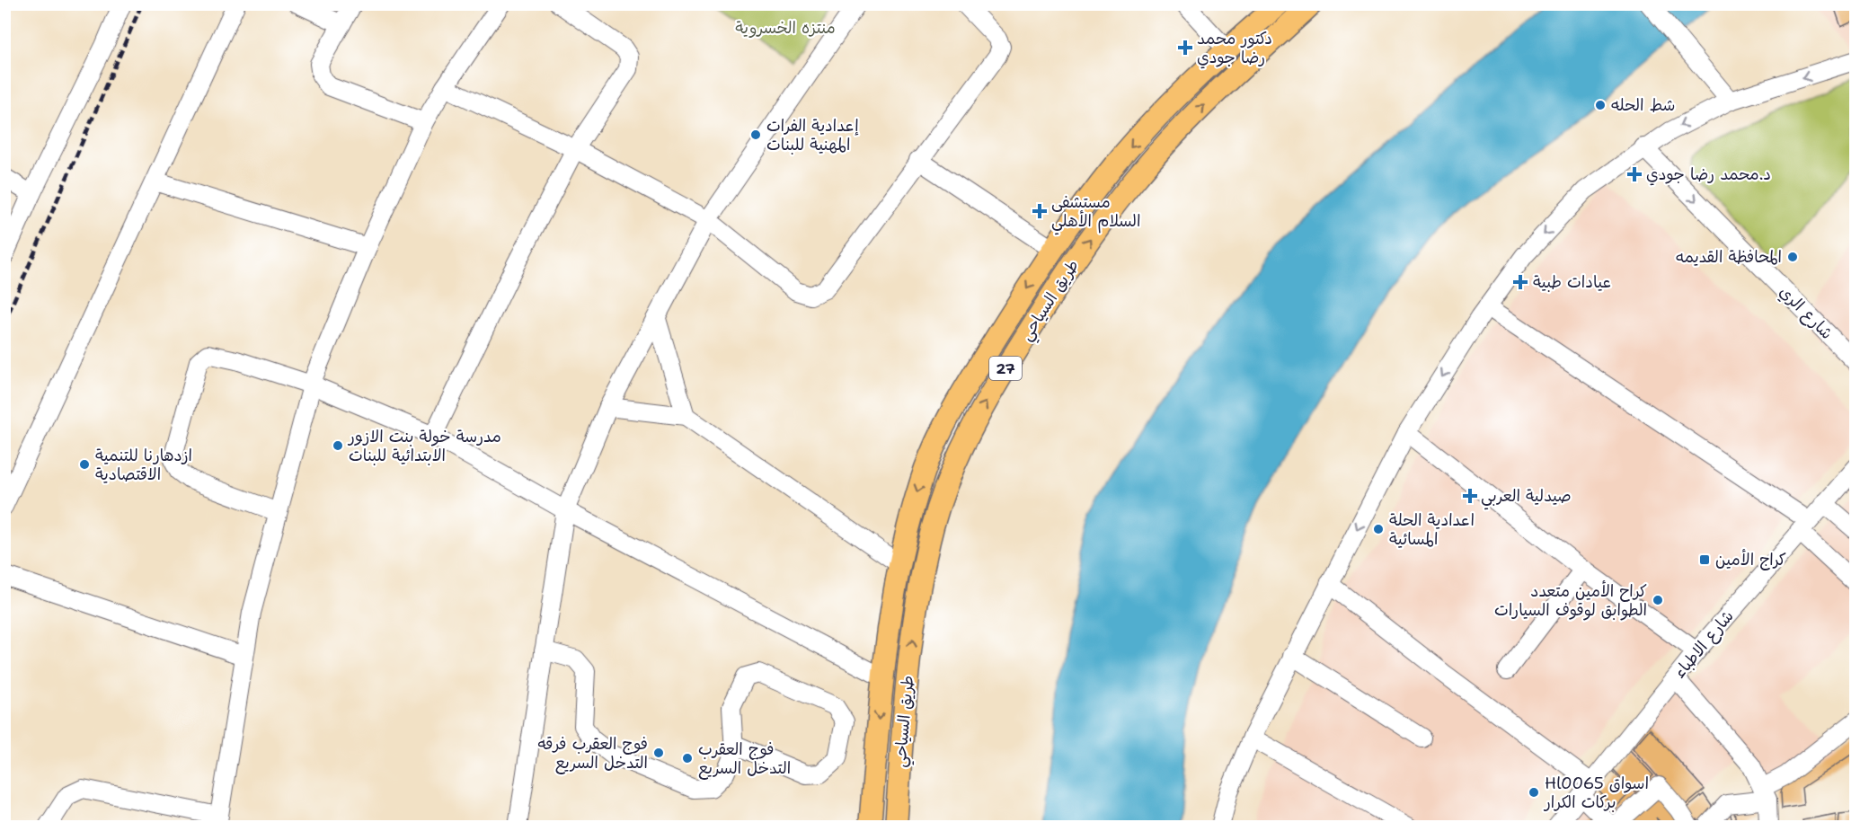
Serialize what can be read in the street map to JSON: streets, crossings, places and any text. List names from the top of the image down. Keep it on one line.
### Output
{"streets":{"main road":["طريق السياحي","27"],"street":["شارع الري","شارع الاطباء"]},"one_way":["شارع الري"],"parks":["منتزه الخسروية"],"places":{"health":["دكتور محمد رضا جودي","د.محمد رضا جودي","مستشفى السلام الأهلي","عيادات طبية","صيدلية العربي"],"other":["شط الحله","إعدادية الفرات المهنية للبنات","المحافظة القديمه","مدرسة خولة بنت الازور الابتدائية للبنات","ازدهارنا للتنمية الاقتصادية","اعدادية الحلة المسائية","كراح الأمين متعدد الطوابق لوقوف السيارات","فوج العقرب فرقه التدخل السريع","فوج العقرب التدخل السريع","Hl0065 اسواق بركات الكرار"],"transit":["كراج الأمين"]}}
